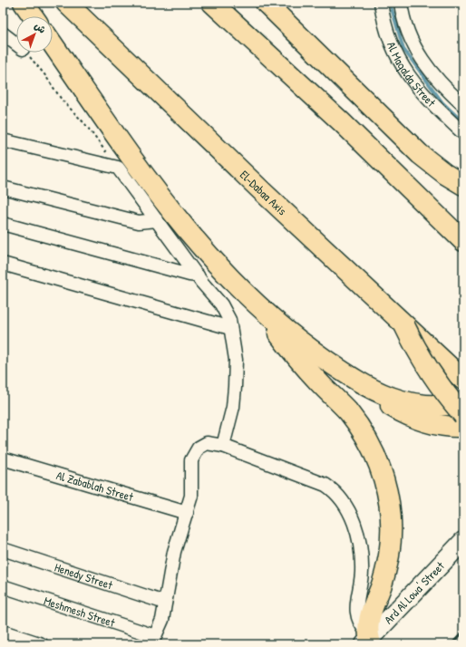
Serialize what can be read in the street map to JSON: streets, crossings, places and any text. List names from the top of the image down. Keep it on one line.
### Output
{"streets":{"highway":["El-Dabaa Axis"],"street":["Al Maqalda Street","Al Zabablah Street","Henedy Street","Ard Al Lowa' Street","Meshmesh Street"]},"north":"top right"}
